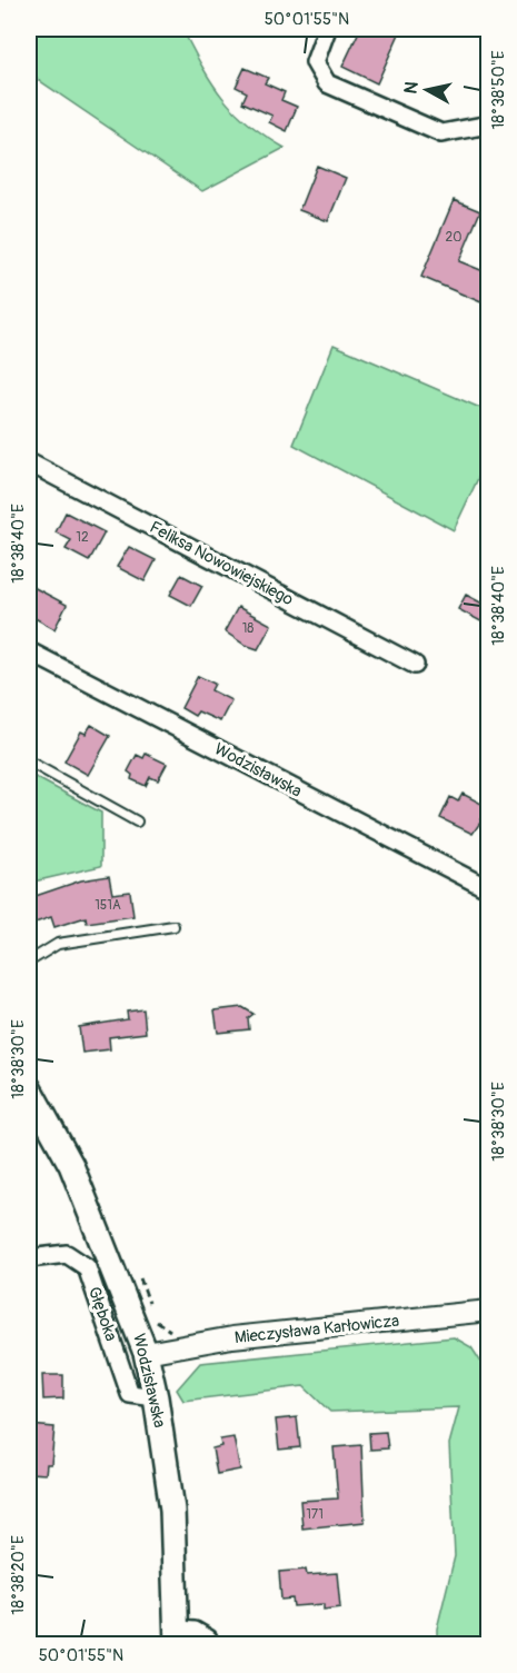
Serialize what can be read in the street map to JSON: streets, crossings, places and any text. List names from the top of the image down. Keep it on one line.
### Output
{"streets":{"main road":["Wodzisławska"],"street":["Feliksa Nowowiejskiego","Głęboka","Mieczysława Karłowicza"]},"crossings":[["Wodzisławska","Głęboka"],["Wodzisławska","Mieczysława Karłowicza"]],"house_numbers":["20","12","18","151A","171"],"north":"left","coordinates":["50°01'55\"N","18°38'50\"E","18°38'40\"E","18°38'30\"E","18°38'20\"E"]}
